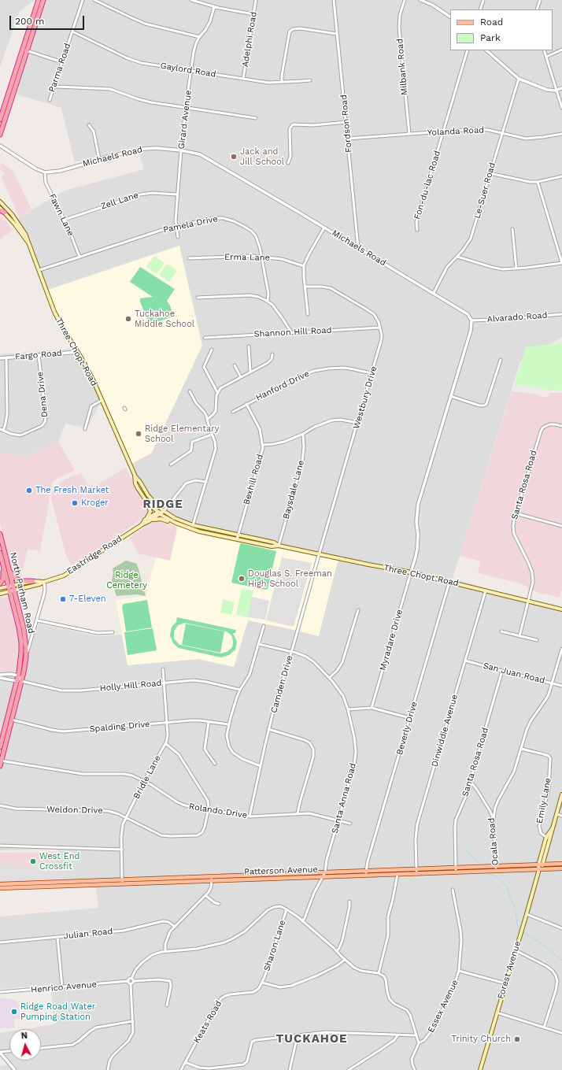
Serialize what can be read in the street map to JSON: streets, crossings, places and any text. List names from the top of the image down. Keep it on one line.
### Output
{"streets":{"highway":["North Parham Road"],"main road":["Three Chopt Road","Eastridge Road","Patterson Avenue","Forest Avenue"],"street":["Adelphi Road","Milbank Road","Parma Road","Gaylord Road","Girard Avenue","Fordson Road","Yolanda Road","Michaels Road","Fon-du-lac Road","Le-Suer Road","Zell Lane","Fawn Lane","Pamela Drive","Erma Lane","Alvarado Road","Shannon Hill Road","Fargo Road","Hanford Drive","Dena Drive","Westbury Drive","Bexhill Road","Santa Rosa Road","Baysdale Lane","Myradare Drive","San Juan Road","Camden Drive","Holly Hill Road","Spalding Drive","Beverly Drive","Dinwiddie Avenue","Bridle Lane","Santa Anna Road","Emily Lane","Weldon Drive","Rolando Drive","Ocala Road","Julian Road","Sharon Lane","Henrico Avenue","Essex Avenue","Keats Road"]},"crossings":[["Adelphi Road","Gaylord Road"],["Milbank Road","Yolanda Road"],["Parma Road","Gaylord Road"],["Gaylord Road","Girard Avenue"],["Girard Avenue","Michaels Road"],["Girard Avenue","Zell Lane"],["Girard Avenue","Pamela Drive"],["Fordson Road","Yolanda Road"],["Fordson Road","Michaels Road"],["Yolanda Road","Fon-du-lac Road"],["Yolanda Road","Le-Suer Road"],["Michaels Road","Le-Suer Road"],["Michaels Road","Fawn Lane"],["Michaels Road","Alvarado Road"],["Zell Lane","Fawn Lane"],["Fawn Lane","Pamela Drive"],["Pamela Drive","Erma Lane"],["Pamela Drive","Three Chopt Road"],["Shannon Hill Road","Westbury Drive"],["Three Chopt Road","Fargo Road"],["Three Chopt Road","Westbury Drive"],["Three Chopt Road","Bexhill Road"],["Three Chopt Road","Santa Rosa Road"],["Three Chopt Road","Baysdale Lane"],["Three Chopt Road","Eastridge Road"],["Three Chopt Road","Myradare Drive"],["Three Chopt Road","Camden Drive"],["Three Chopt Road","Beverly Drive"],["Three Chopt Road","Dinwiddie Avenue"],["Fargo Road","Dena Drive"],["Hanford Drive","Westbury Drive"],["Hanford Drive","Bexhill Road"],["Westbury Drive","Camden Drive"],["Santa Rosa Road","San Juan Road"],["Santa Rosa Road","Ocala Road"],["Santa Rosa Road","Patterson Avenue"],["Eastridge Road","North Parham Road"],["North Parham Road","Holly Hill Road"],["North Parham Road","Spalding Drive"],["North Parham Road","Rolando Drive"],["San Juan Road","Dinwiddie Avenue"],["Camden Drive","Santa Anna Road"],["Camden Drive","Rolando Drive"],["Holly Hill Road","Bridle Lane"],["Spalding Drive","Bridle Lane"],["Beverly Drive","Patterson Avenue"],["Dinwiddie Avenue","Patterson Avenue"],["Bridle Lane","Weldon Drive"],["Bridle Lane","Rolando Drive"],["Bridle Lane","Patterson Avenue"],["Santa Anna Road","Rolando Drive"],["Santa Anna Road","Patterson Avenue"],["Emily Lane","Forest Avenue"],["Weldon Drive","Rolando Drive"],["Ocala Road","Patterson Avenue"],["Patterson Avenue","Forest Avenue"],["Sharon Lane","Keats Road"]],"districts":["RIDGE","TUCKAHOE"],"parks":["Ridge Cemetery"],"places":["Jack and Jill School","Tuckahoe Middle School","Ridge Elementary School","The Fresh Market","Kroger","Douglas S. Freeman High School","7-Eleven","West End Crossfit","Ridge Road Water Pumping Station","Trinity Church"],"legend":["Road","Park"],"scale_bar":"200 m","north":"top"}
